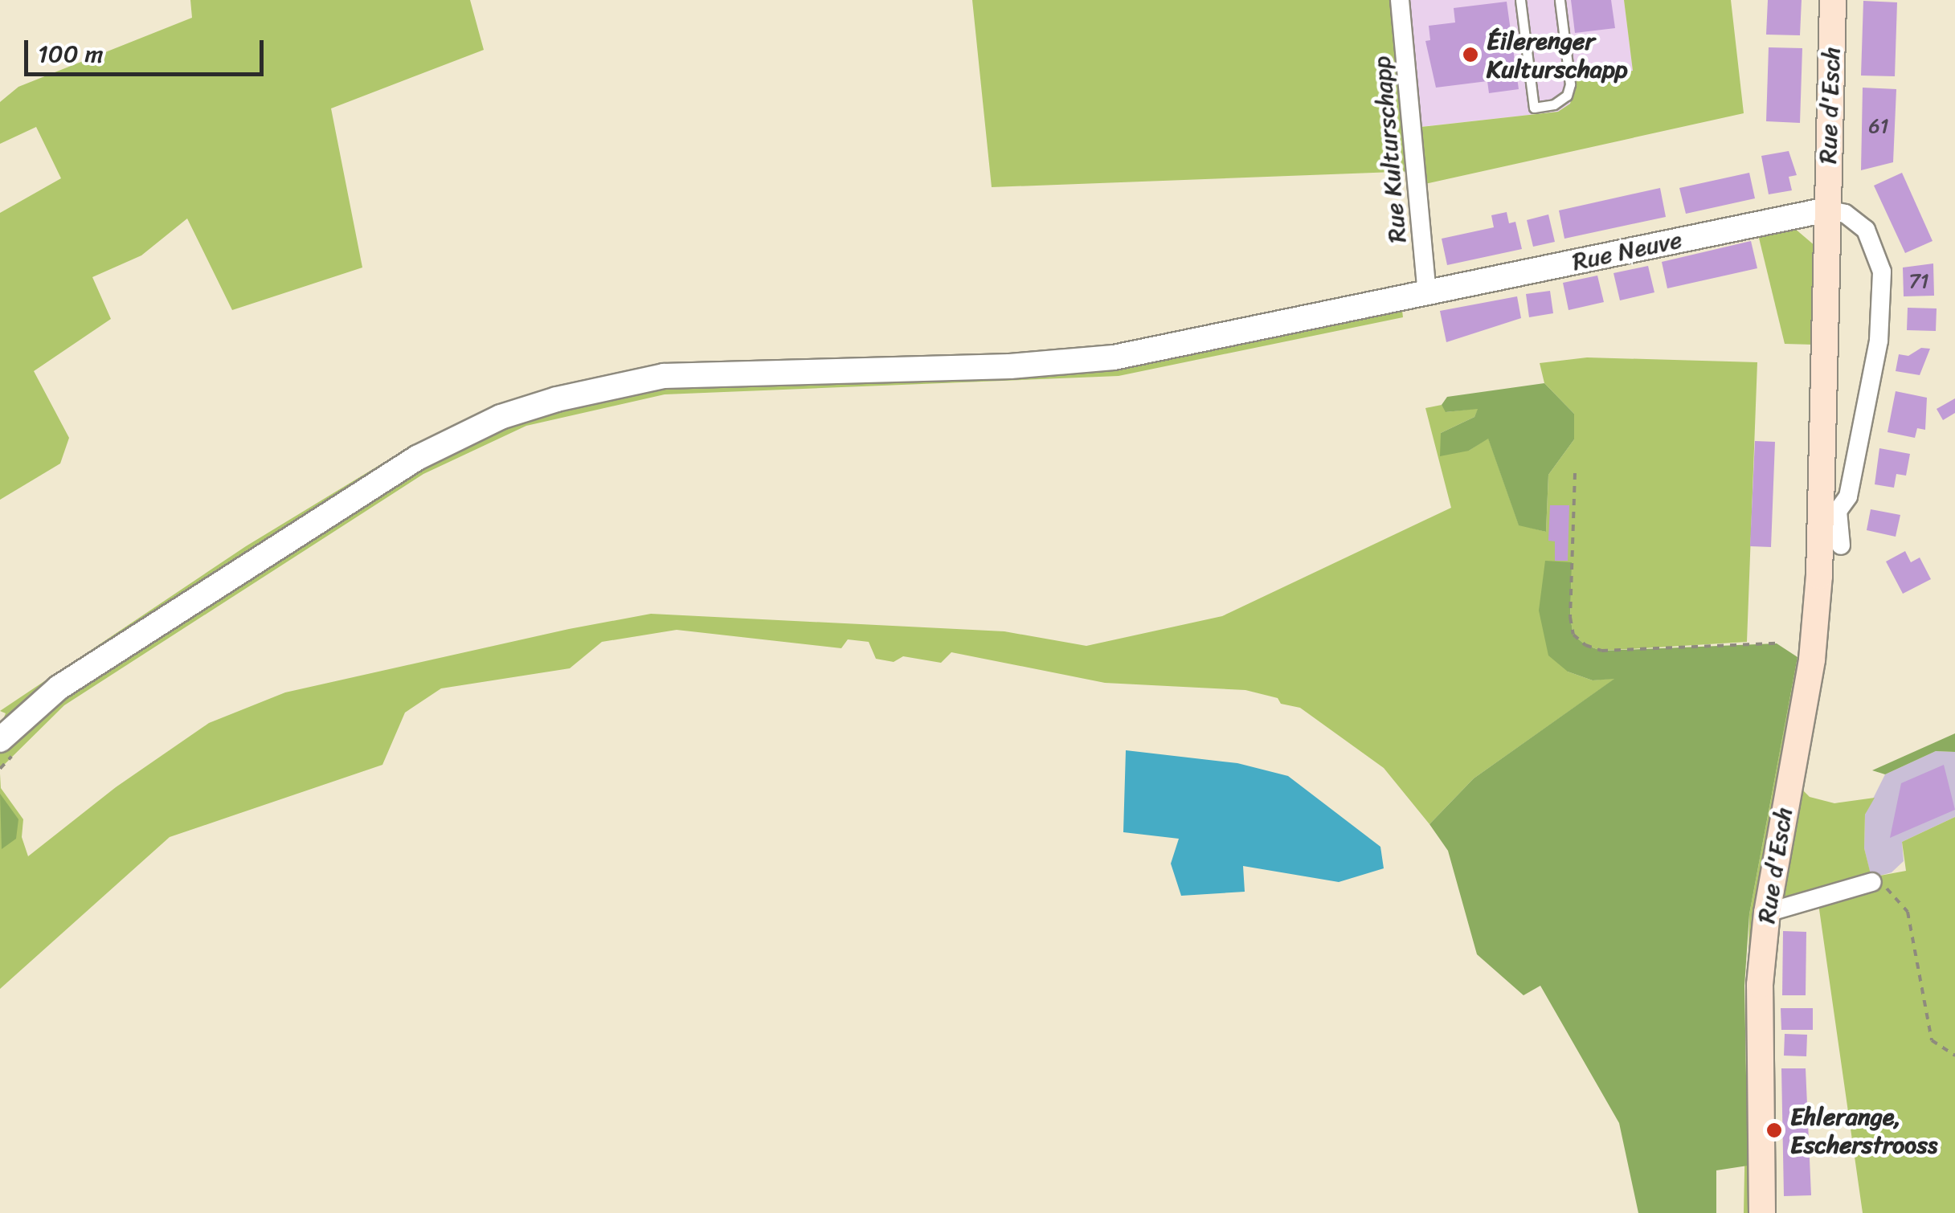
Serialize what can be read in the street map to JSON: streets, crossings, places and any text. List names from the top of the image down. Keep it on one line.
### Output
{"streets":{"main road":["Rue d'Esch"],"street":["Rue Kulturschapp","Rue Neuve"]},"crossings":[["Rue d'Esch","Rue Neuve"],["Rue Kulturschapp","Rue Neuve"]],"places":["Éilerenger Kulturschapp","Ehlerange, Escherstrooss"],"house_numbers":["61","71"],"scale_bar":"100 m"}
